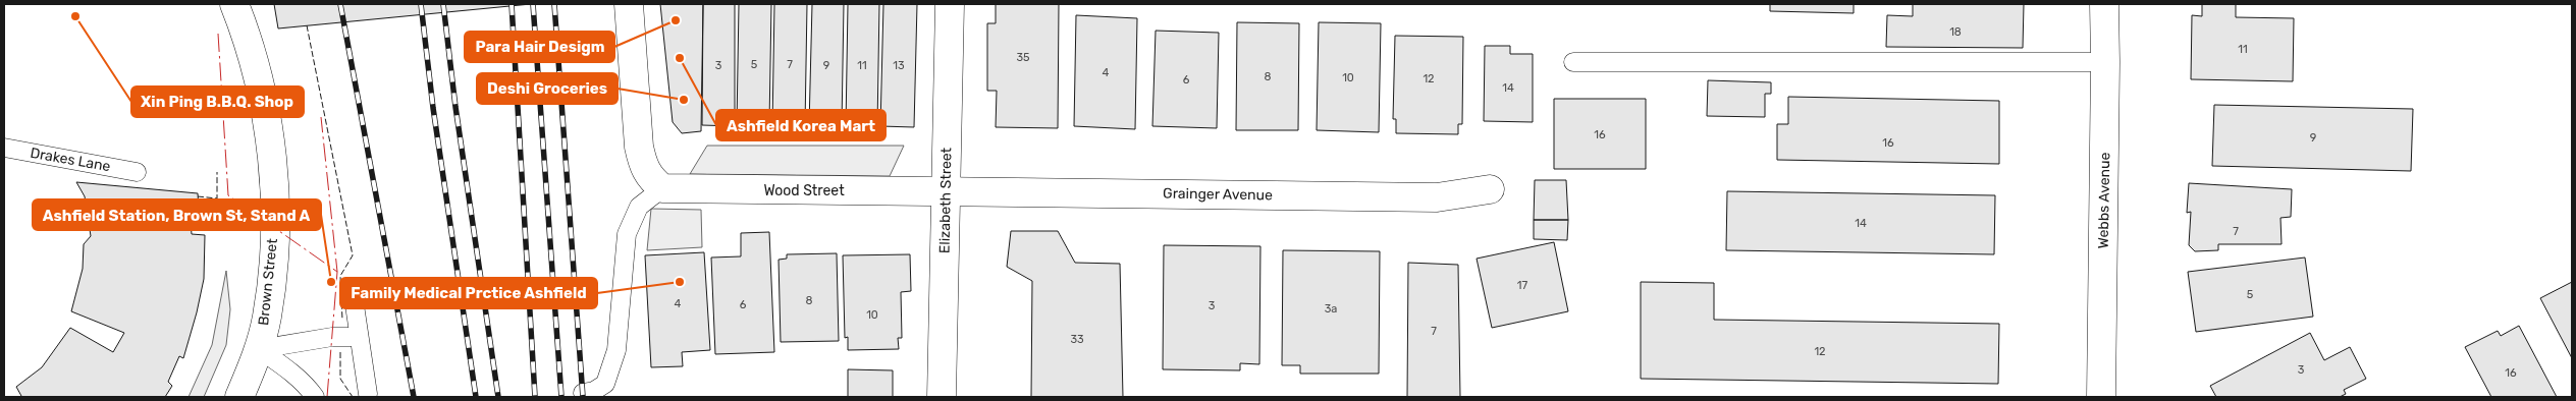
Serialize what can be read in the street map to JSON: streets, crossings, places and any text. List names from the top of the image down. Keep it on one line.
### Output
{"streets":{"street":["Wood Street","Grainger Avenue","Elizabeth Street","Webbs Avenue","Brown Street"],"lane":["Drakes Lane"]},"crossings":[["Wood Street","Grainger Avenue"],["Wood Street","Elizabeth Street"],["Grainger Avenue","Elizabeth Street"]],"places":["Xin Ping B.B.Q. Shop","Para Hair Desigm","Ashfield Korea Mart","Deshi Groceries","Ashfield Station, Brown St, Stand A","Family Medical Prctice Ashfield"],"house_numbers":["18","11","35","5","7","3","9","11","13","4","8","10","12","6","14","16","9","16","14","7","17","5","8","4","6","3","3a","10","7","33","12","3","16"]}
